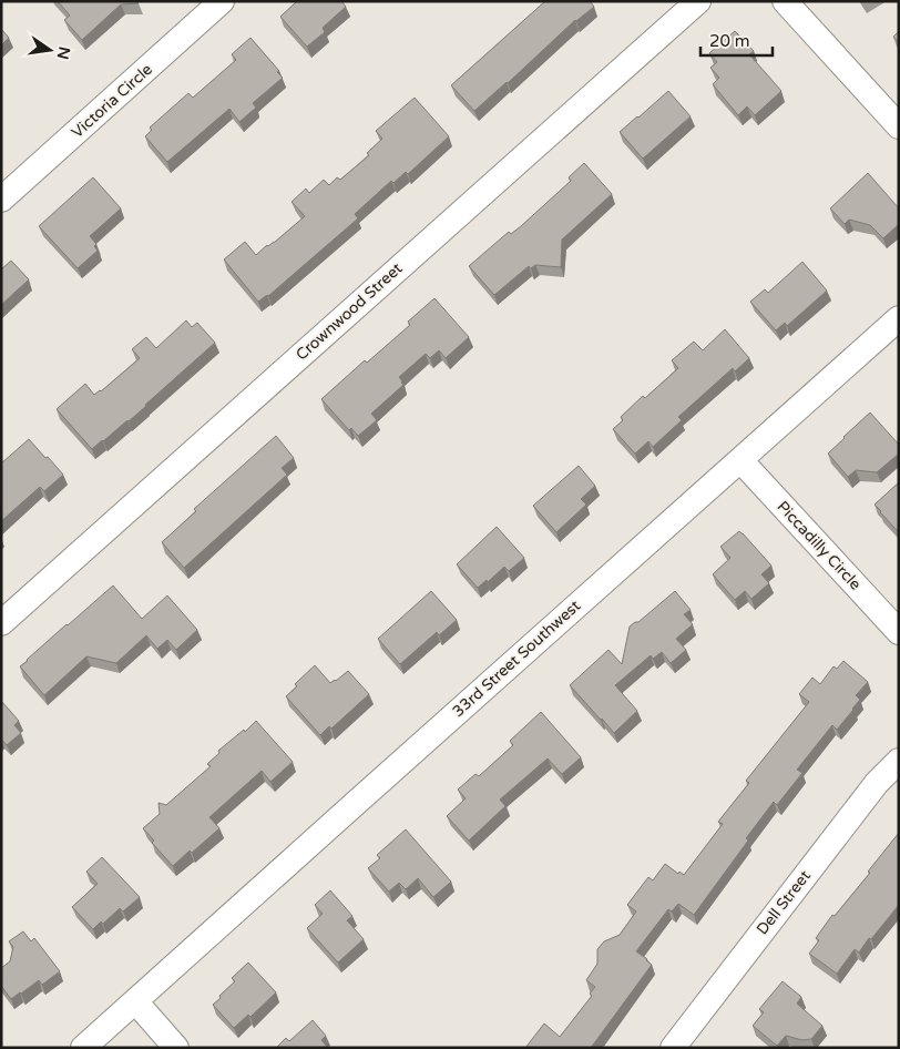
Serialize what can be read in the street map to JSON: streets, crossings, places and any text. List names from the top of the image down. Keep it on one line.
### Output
{"streets":{"street":["Victoria Circle","Crownwood Street","Piccadilly Circle","33rd Street Southwest","Dell Street"]},"crossings":[["Piccadilly Circle","33rd Street Southwest"]],"scale_bar":"20 m","north":"right"}
